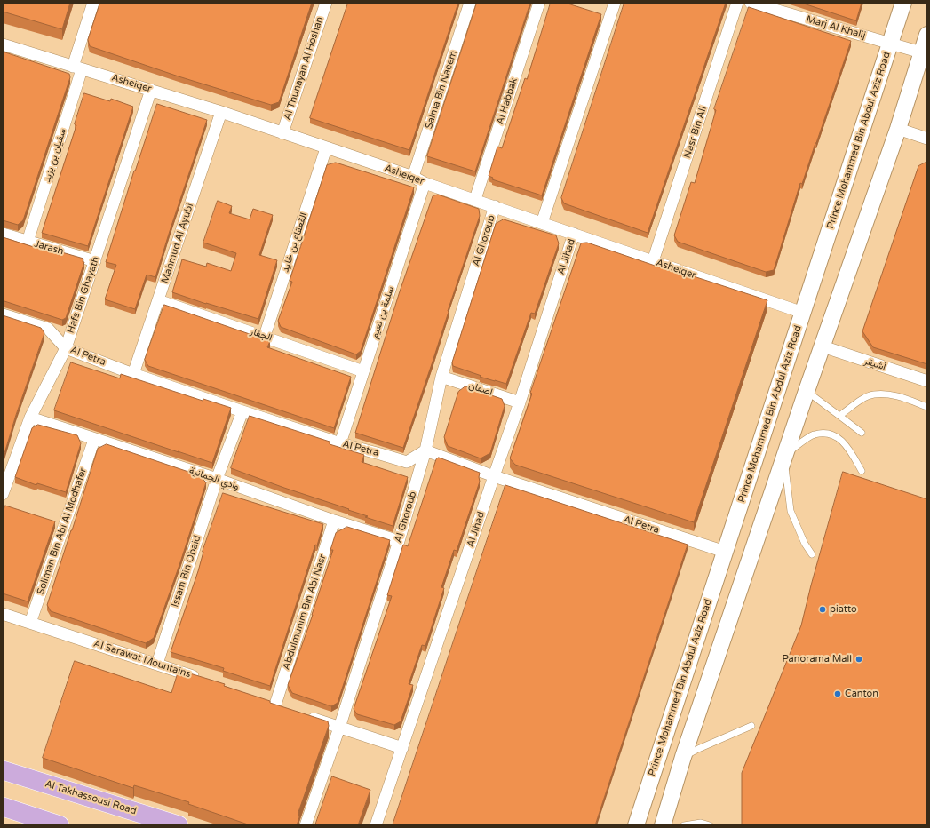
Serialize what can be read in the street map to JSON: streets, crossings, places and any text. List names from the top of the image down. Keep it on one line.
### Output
{"streets":{"main road":["Prince Mohammed Bin Abdul Aziz Road","Al Takhassousi Road"],"street":["Marj Al Khalij","Al Thunayan Al Hoshan","Asheiqer","Salma Bin Naeem","Al Habbak","Nasr Bin Ali","سفيان بن يزيد","Al Ghoroub","القعقاع بن خليد","Mahmud Al Ayubi","Jarash","Al Jihad","Hafs Bin Ghayath","سلمة بن نعيم","الجفار","Al Petra","أشيقر","اصفان","وادي الجمانية","Soliman Bin Abi Al Modhafer","Issam Bin Obaid","Abdulmunim Bin Abi Nasr","Al Sarawat Mountains"]},"crossings":[["Marj Al Khalij","Prince Mohammed Bin Abdul Aziz Road"],["Al Thunayan Al Hoshan","Asheiqer"],["Asheiqer","Salma Bin Naeem"],["Asheiqer","Al Habbak"],["Asheiqer","Nasr Bin Ali"],["Asheiqer","Prince Mohammed Bin Abdul Aziz Road"],["Asheiqer","سفيان بن يزيد"],["Asheiqer","Al Ghoroub"],["Asheiqer","القعقاع بن خليد"],["Asheiqer","Mahmud Al Ayubi"],["Asheiqer","Al Jihad"],["Asheiqer","Hafs Bin Ghayath"],["Asheiqer","سلمة بن نعيم"],["Prince Mohammed Bin Abdul Aziz Road","Al Petra"],["سفيان بن يزيد","Jarash"],["Al Ghoroub","Al Petra"],["Al Ghoroub","اصفان"],["Al Ghoroub","وادي الجمانية"],["القعقاع بن خليد","الجفار"],["Mahmud Al Ayubi","الجفار"],["Mahmud Al Ayubi","Al Petra"],["Jarash","Hafs Bin Ghayath"],["Al Jihad","Al Petra"],["Al Jihad","اصفان"],["Hafs Bin Ghayath","Al Petra"],["Hafs Bin Ghayath","وادي الجمانية"],["سلمة بن نعيم","الجفار"],["سلمة بن نعيم","Al Petra"],["Al Petra","Issam Bin Obaid"],["وادي الجمانية","Soliman Bin Abi Al Modhafer"],["وادي الجمانية","Issam Bin Obaid"],["وادي الجمانية","Abdulmunim Bin Abi Nasr"],["Soliman Bin Abi Al Modhafer","Al Sarawat Mountains"],["Issam Bin Obaid","Al Sarawat Mountains"]],"places":["piatto","Panorama Mall","Canton"]}
